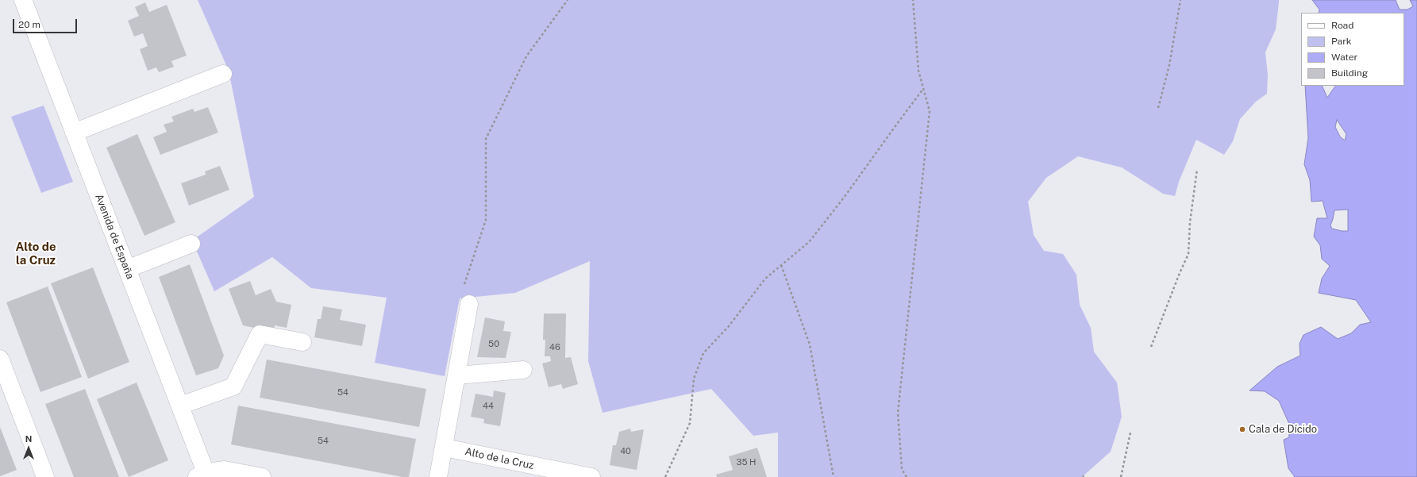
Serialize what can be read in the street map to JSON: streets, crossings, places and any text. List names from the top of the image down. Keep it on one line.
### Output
{"streets":{"street":["Avenida de España","Alto de la Cruz"]},"districts":["Alto de la Cruz"],"places":["Cala de Dícido"],"house_numbers":["50","46","54","44","54","40","35 H"],"legend":["Road","Park","Water","Building"],"scale_bar":"20 m","north":"top"}
